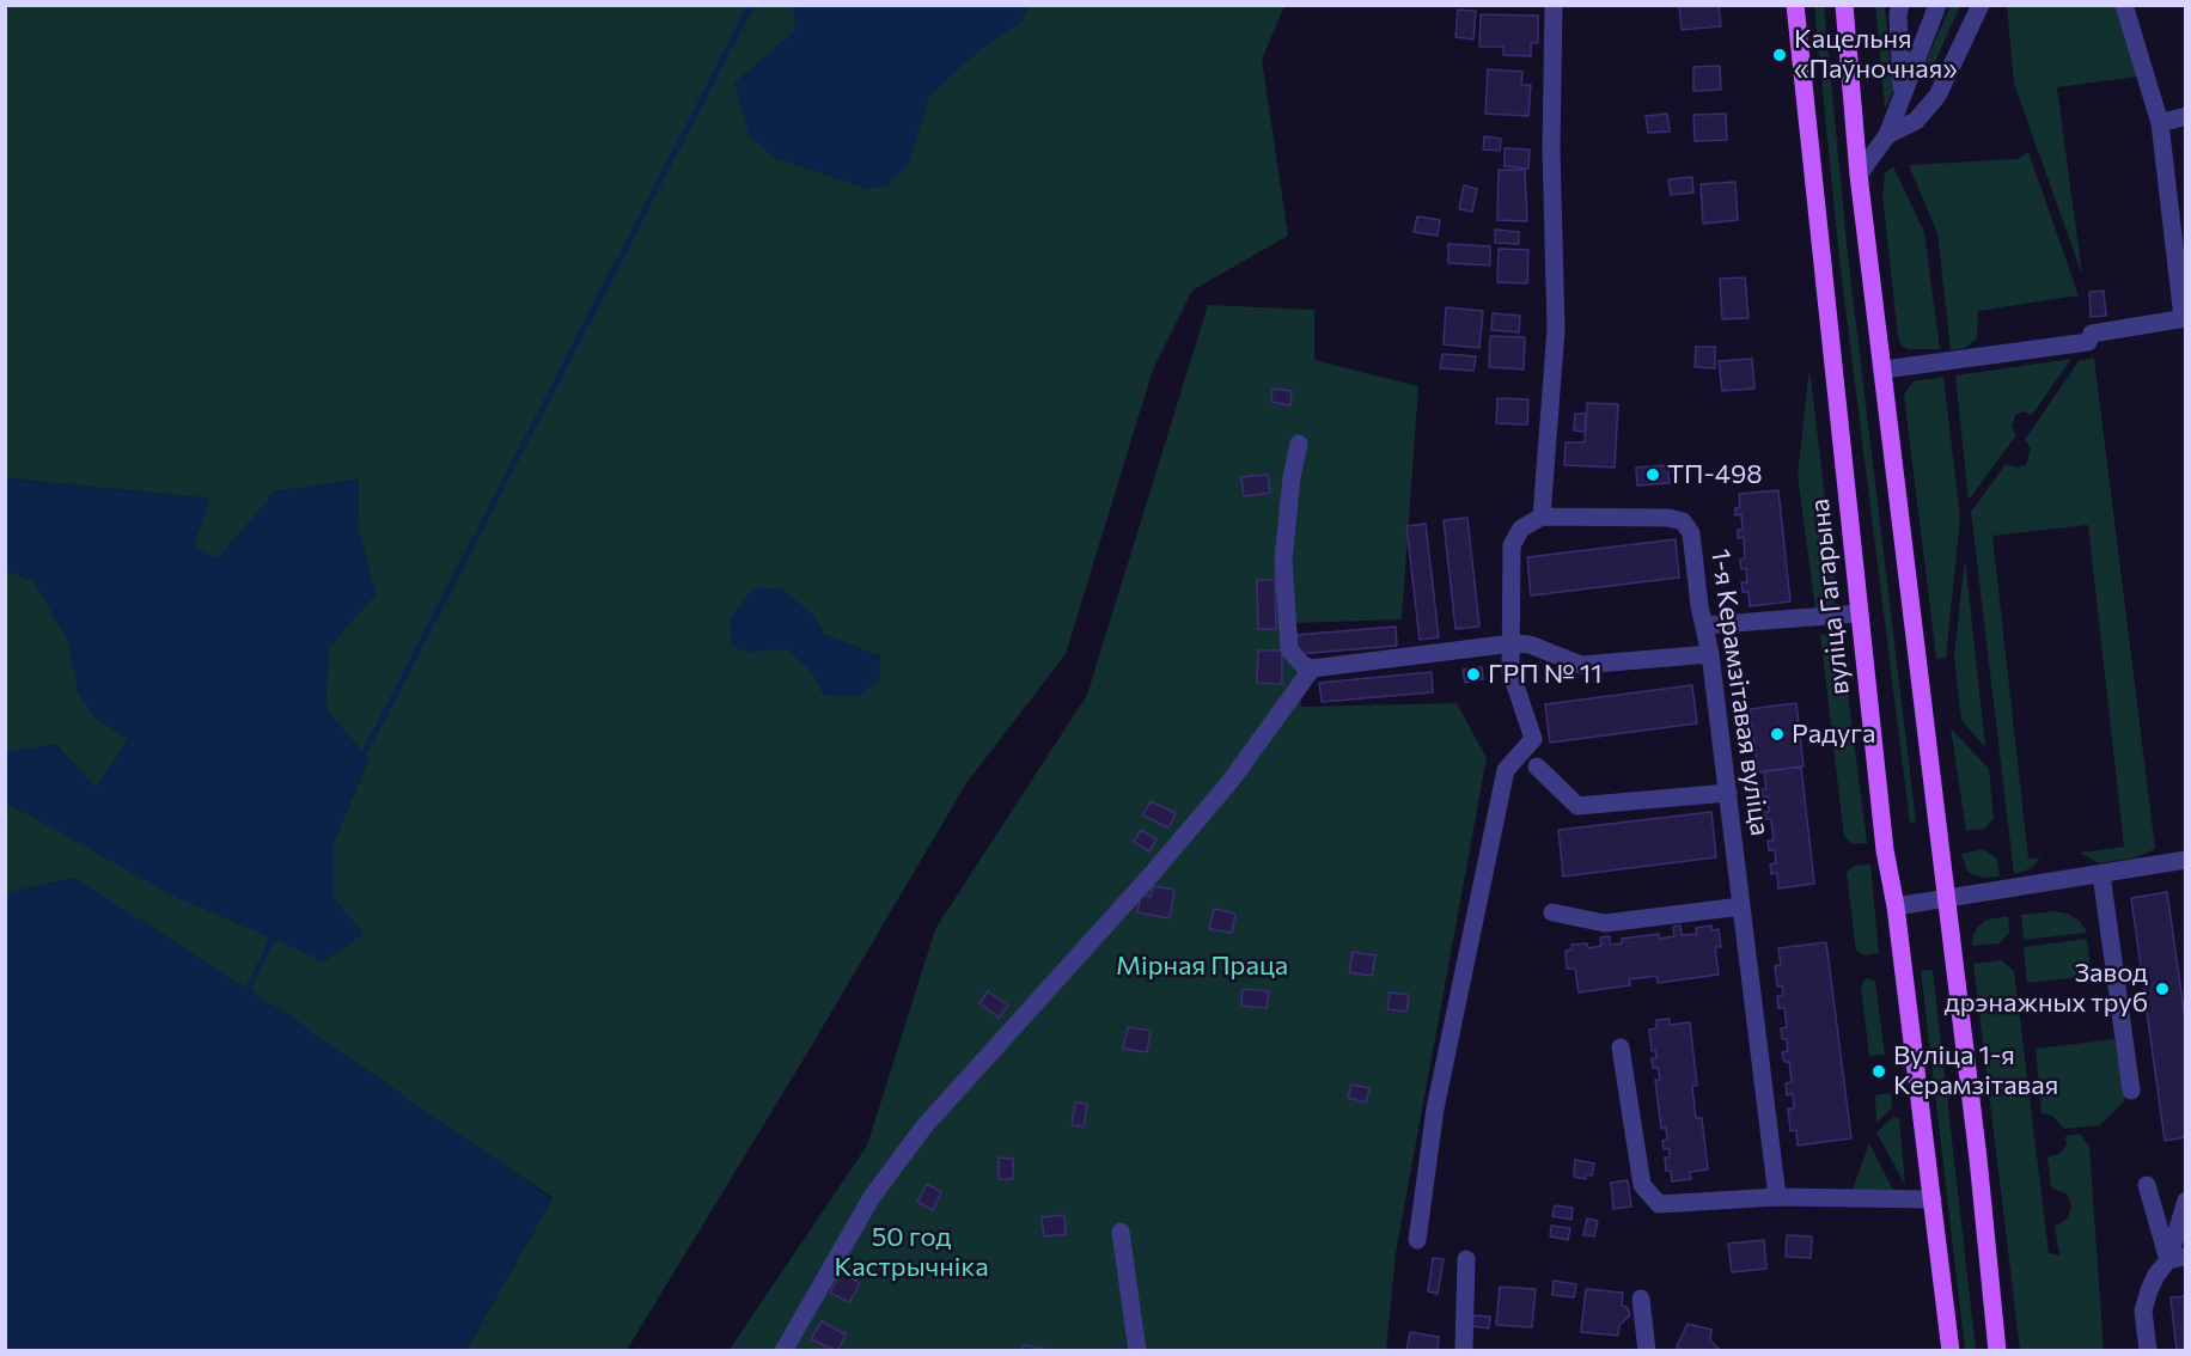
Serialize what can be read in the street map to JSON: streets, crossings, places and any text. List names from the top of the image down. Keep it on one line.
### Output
{"streets":{"main road":["вуліца Гагарына"],"street":["1-я Керамзітавая вуліца"]},"parks":["Мірная Праца","50 год Кастрычніка"],"places":["Кацельня «Паўночная»","ТП-498","ГРП № 11","Радуга","Завод дрэнажных труб","Вуліца 1-я Керамзітавая"]}
